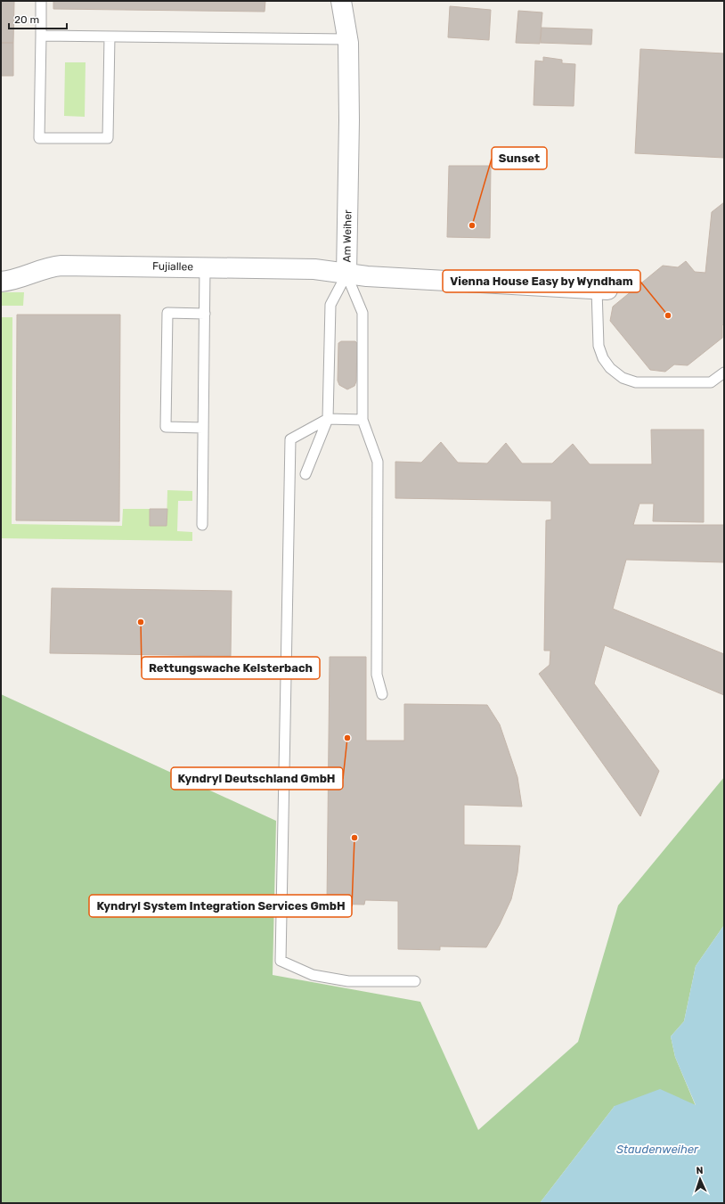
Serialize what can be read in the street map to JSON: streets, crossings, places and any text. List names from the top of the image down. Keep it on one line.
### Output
{"streets":{"street":["Am Weiher","Fujiallee"]},"crossings":[["Am Weiher","Fujiallee"]],"water":["Staudenweiher"],"places":["Sunset","Vienna House Easy by Wyndham","Rettungswache Kelsterbach","Kyndryl Deutschland GmbH","Kyndryl System Integration Services GmbH"],"scale_bar":"20 m","north":"top"}
